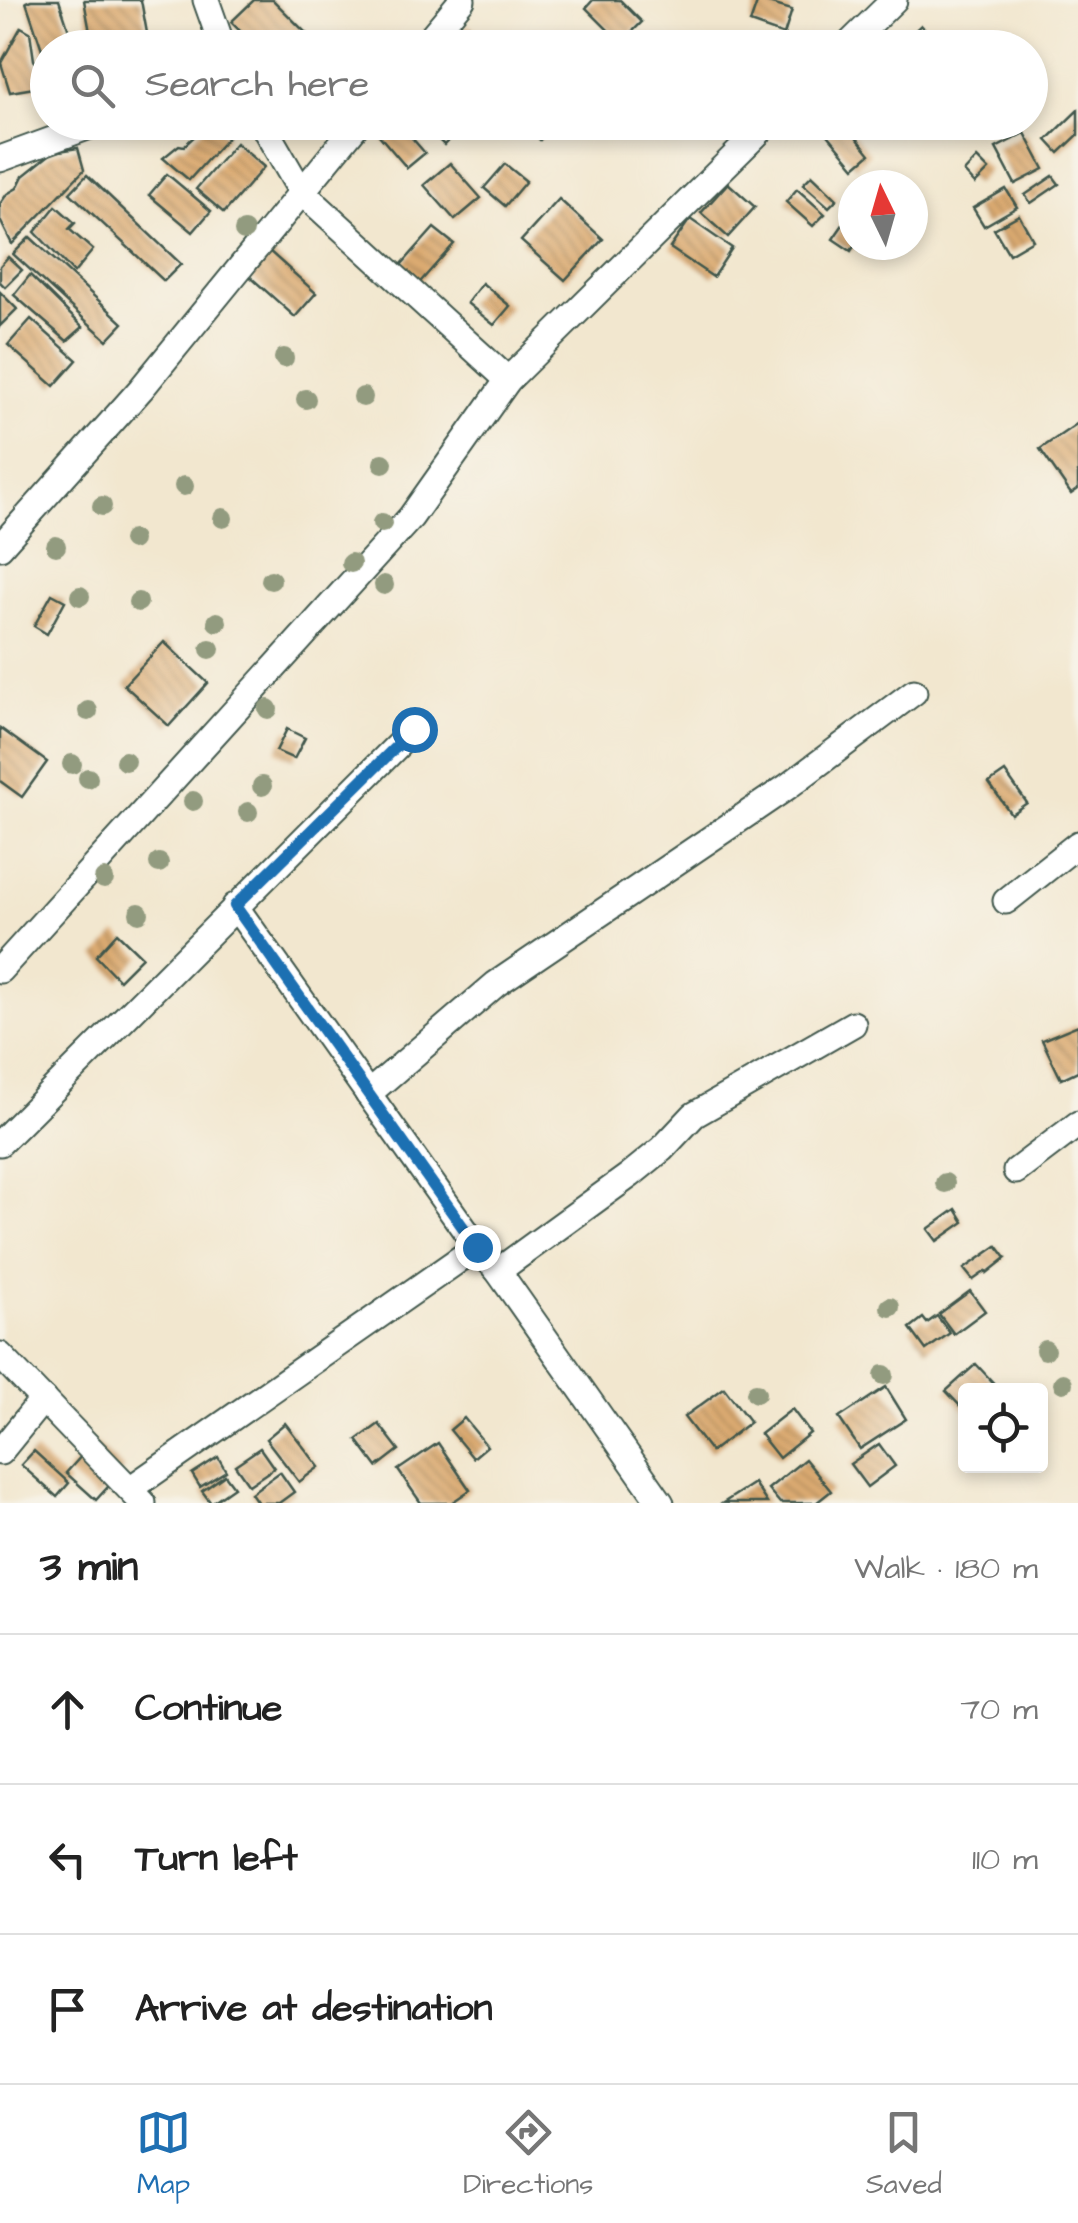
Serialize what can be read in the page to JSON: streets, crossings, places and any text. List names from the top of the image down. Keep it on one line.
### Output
{"north":"top","page":{"search":"Search here","heading":["3 min","Walk · 180 m"],"list":[["Continue","70 m"],["Turn left","110 m"],"Arrive at destination"],"nav":["Map","Directions","Saved"]}}
